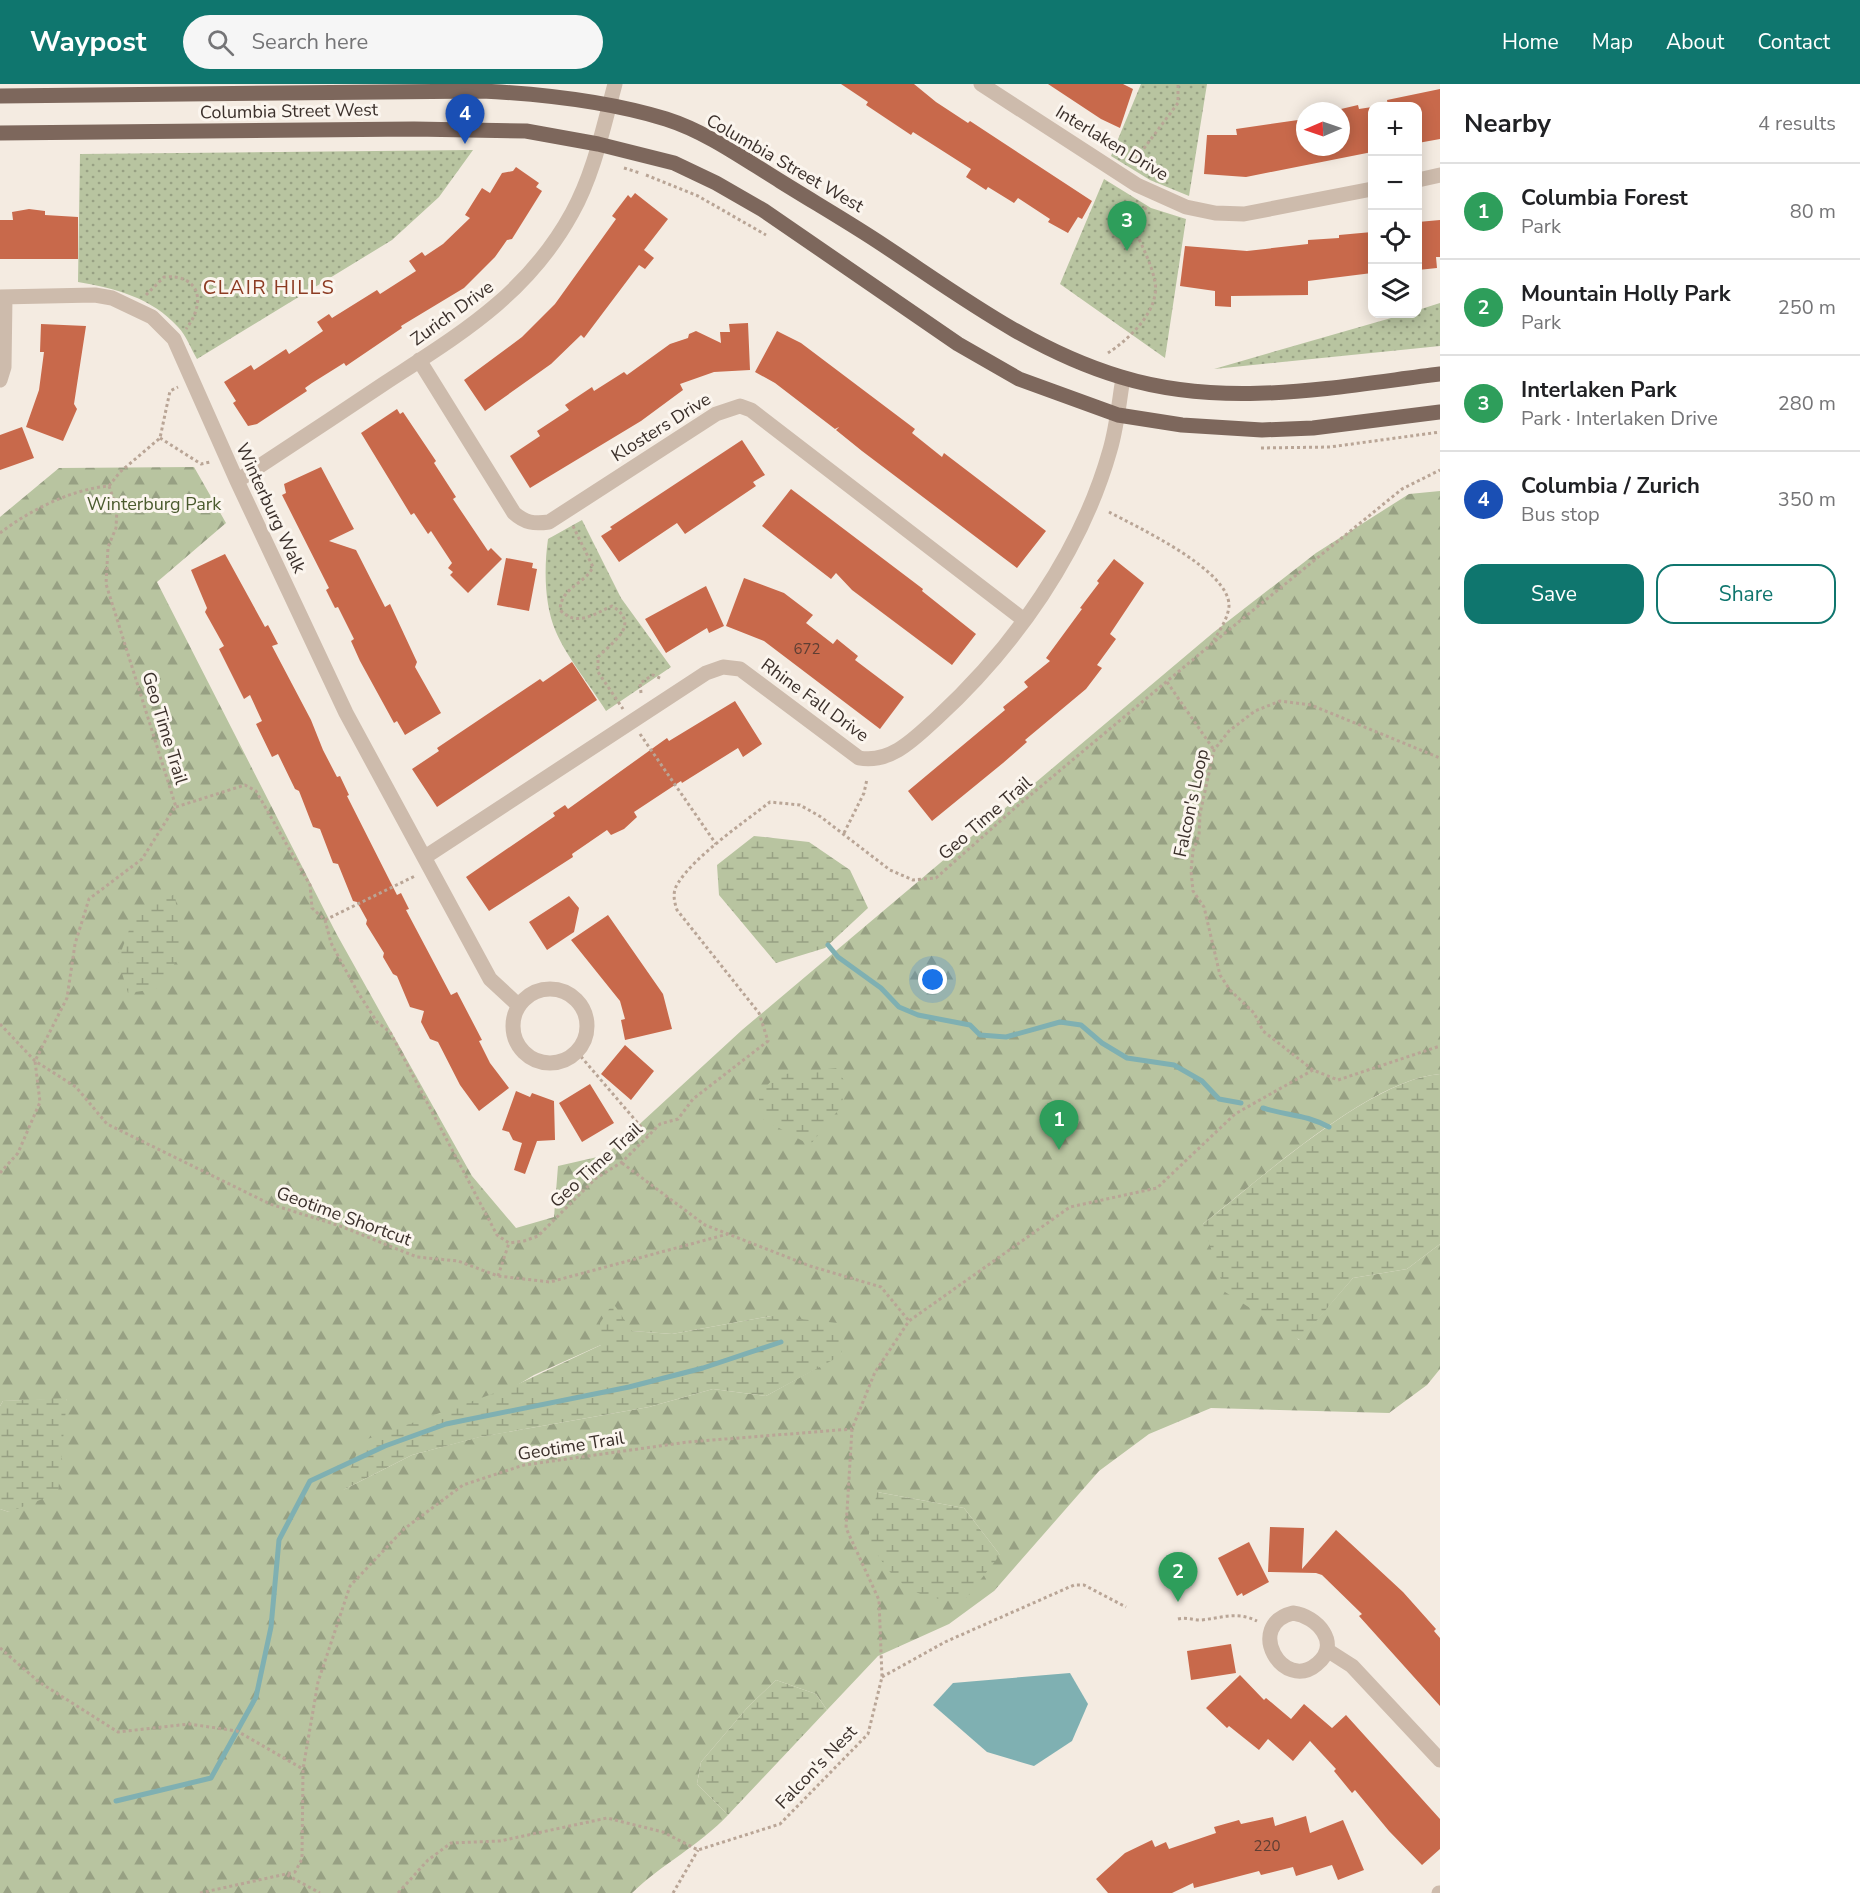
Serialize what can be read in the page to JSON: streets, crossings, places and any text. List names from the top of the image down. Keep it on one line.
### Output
{"streets":{"main road":["Columbia Street West"],"street":["Interlaken Drive","Zurich Drive","Klosters Drive","Winterburg Walk","Rhine Fall Drive"],"path":["Geo Time Trail","Falcon's Loop","Geotime Shortcut","Geotime Trail","Falcon's Nest"]},"crossings":[["Columbia Street West","Zurich Drive"],["Columbia Street West","Rhine Fall Drive"],["Zurich Drive","Klosters Drive"],["Zurich Drive","Winterburg Walk"],["Klosters Drive","Rhine Fall Drive"],["Winterburg Walk","Rhine Fall Drive"],["Geotime Trail","Falcon's Nest"]],"districts":["CLAIR HILLS"],"parks":["Winterburg Park"],"house_numbers":["672","220"],"north":"left","page":{"header":"Waypost","search":"Search here","nav":["Home","Map","About","Contact"],"heading":["Nearby","4 results"],"pins":["4","3","1","2"],"map_buttons":["+","−"],"list":[{"mark":"1","name":"Columbia Forest","note":"Park","value":"80 m"},{"mark":"2","name":"Mountain Holly Park","note":"Park","value":"250 m"},{"mark":"3","name":"Interlaken Park","note":"Park · Interlaken Drive","value":"280 m"},{"mark":"4","name":"Columbia / Zurich","note":"Bus stop","value":"350 m"}],"buttons":["Save","Share"]}}
